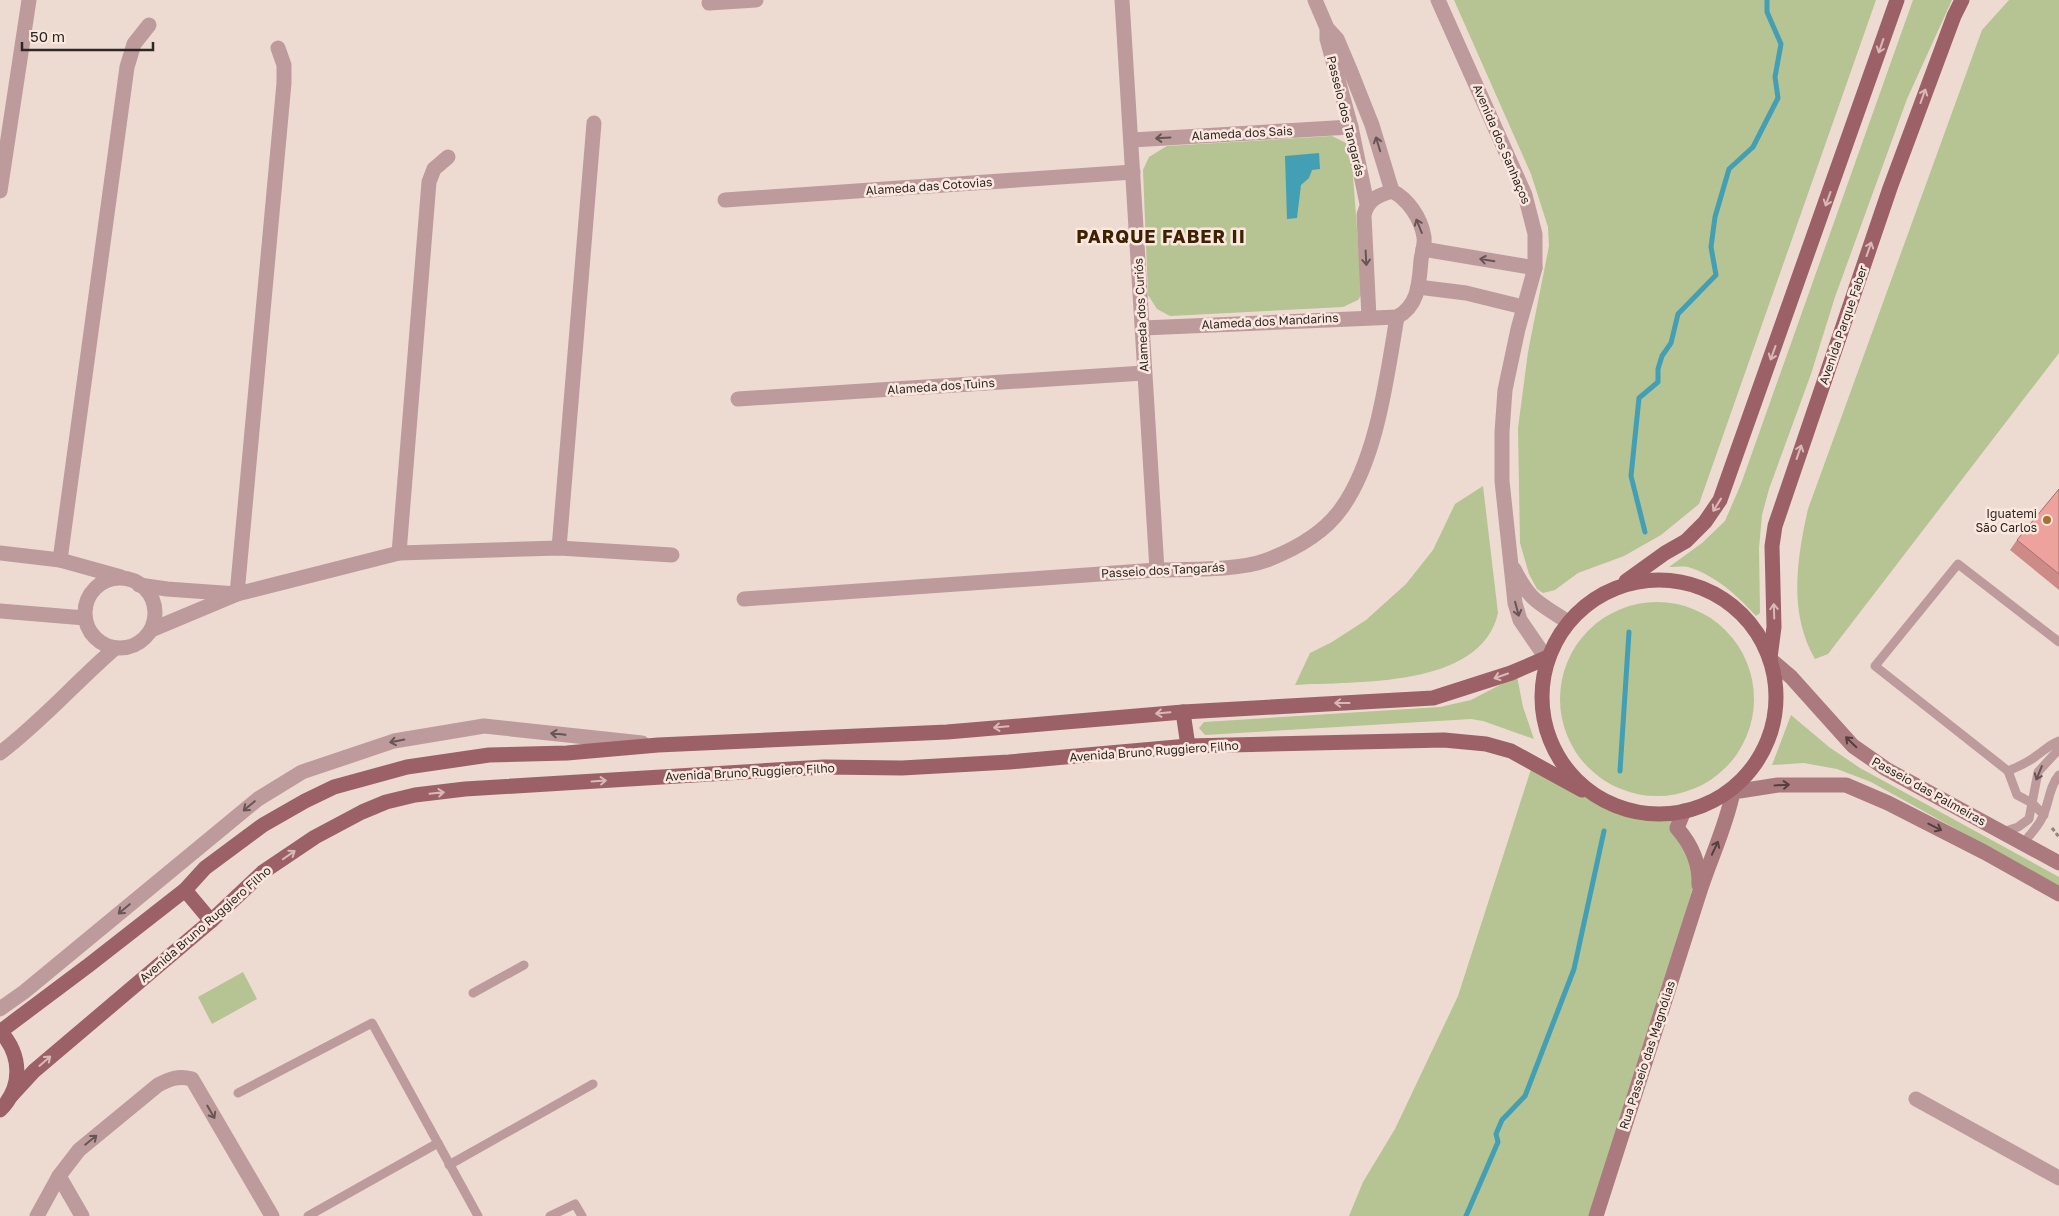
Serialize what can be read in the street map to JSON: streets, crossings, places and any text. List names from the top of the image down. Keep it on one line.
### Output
{"streets":{"main road":["Avenida Parque Faber","Avenida Bruno Ruggiero Filho"],"street":["Passeio dos Tangarás","Alameda dos Sais","Avenida dos Sanhaços","Alameda das Cotovias","Alameda dos Curiós","Alameda dos Mandarins","Alameda dos Tuins","Passeio das Palmeiras","Rua Passeio das Magnólias"]},"crossings":[["Passeio dos Tangarás","Alameda dos Sais"],["Passeio dos Tangarás","Alameda dos Curiós"],["Passeio dos Tangarás","Alameda dos Mandarins"],["Alameda dos Sais","Alameda dos Curiós"],["Avenida dos Sanhaços","Avenida Bruno Ruggiero Filho"],["Alameda das Cotovias","Alameda dos Curiós"],["Alameda dos Curiós","Alameda dos Mandarins"],["Alameda dos Curiós","Alameda dos Tuins"],["Avenida Parque Faber","Passeio das Palmeiras"],["Avenida Bruno Ruggiero Filho","Rua Passeio das Magnólias"]],"one_way":["Alameda dos Sais"],"districts":["PARQUE FABER II"],"places":["Iguatemi São Carlos"],"scale_bar":"50 m"}
